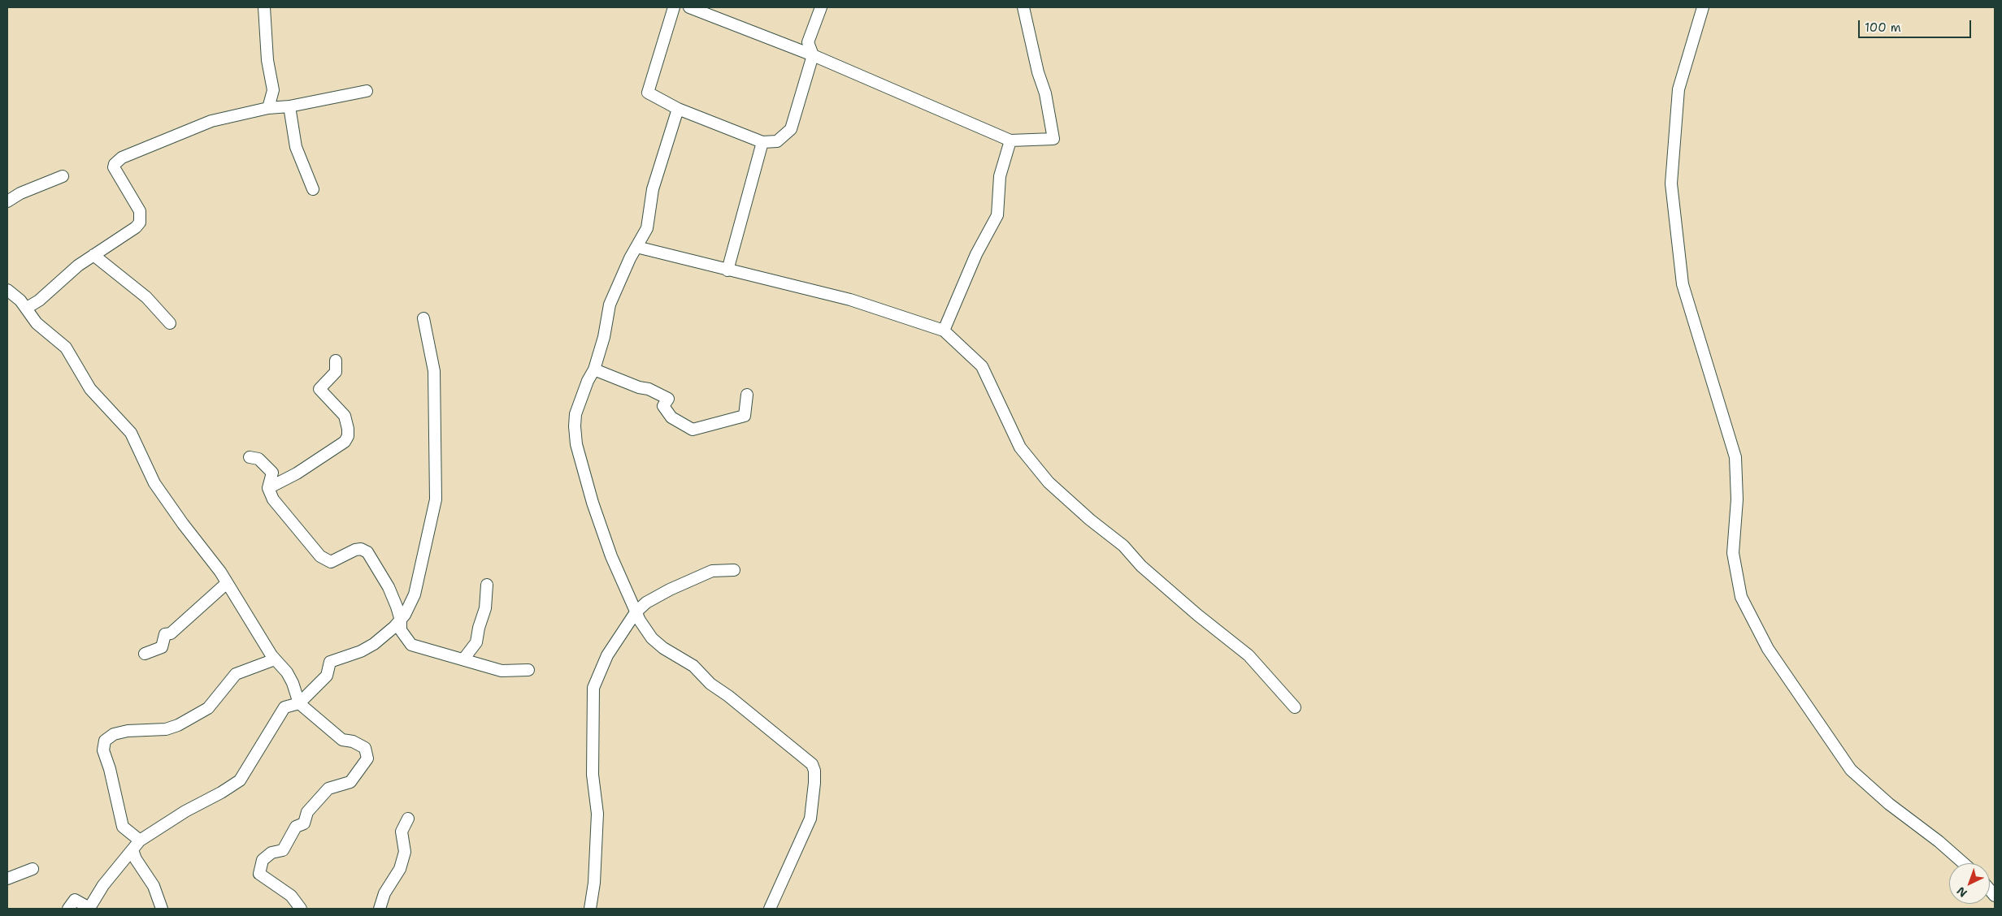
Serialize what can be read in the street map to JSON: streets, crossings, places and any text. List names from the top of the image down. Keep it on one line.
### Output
{"scale_bar":"100 m","north":"bottom left"}
